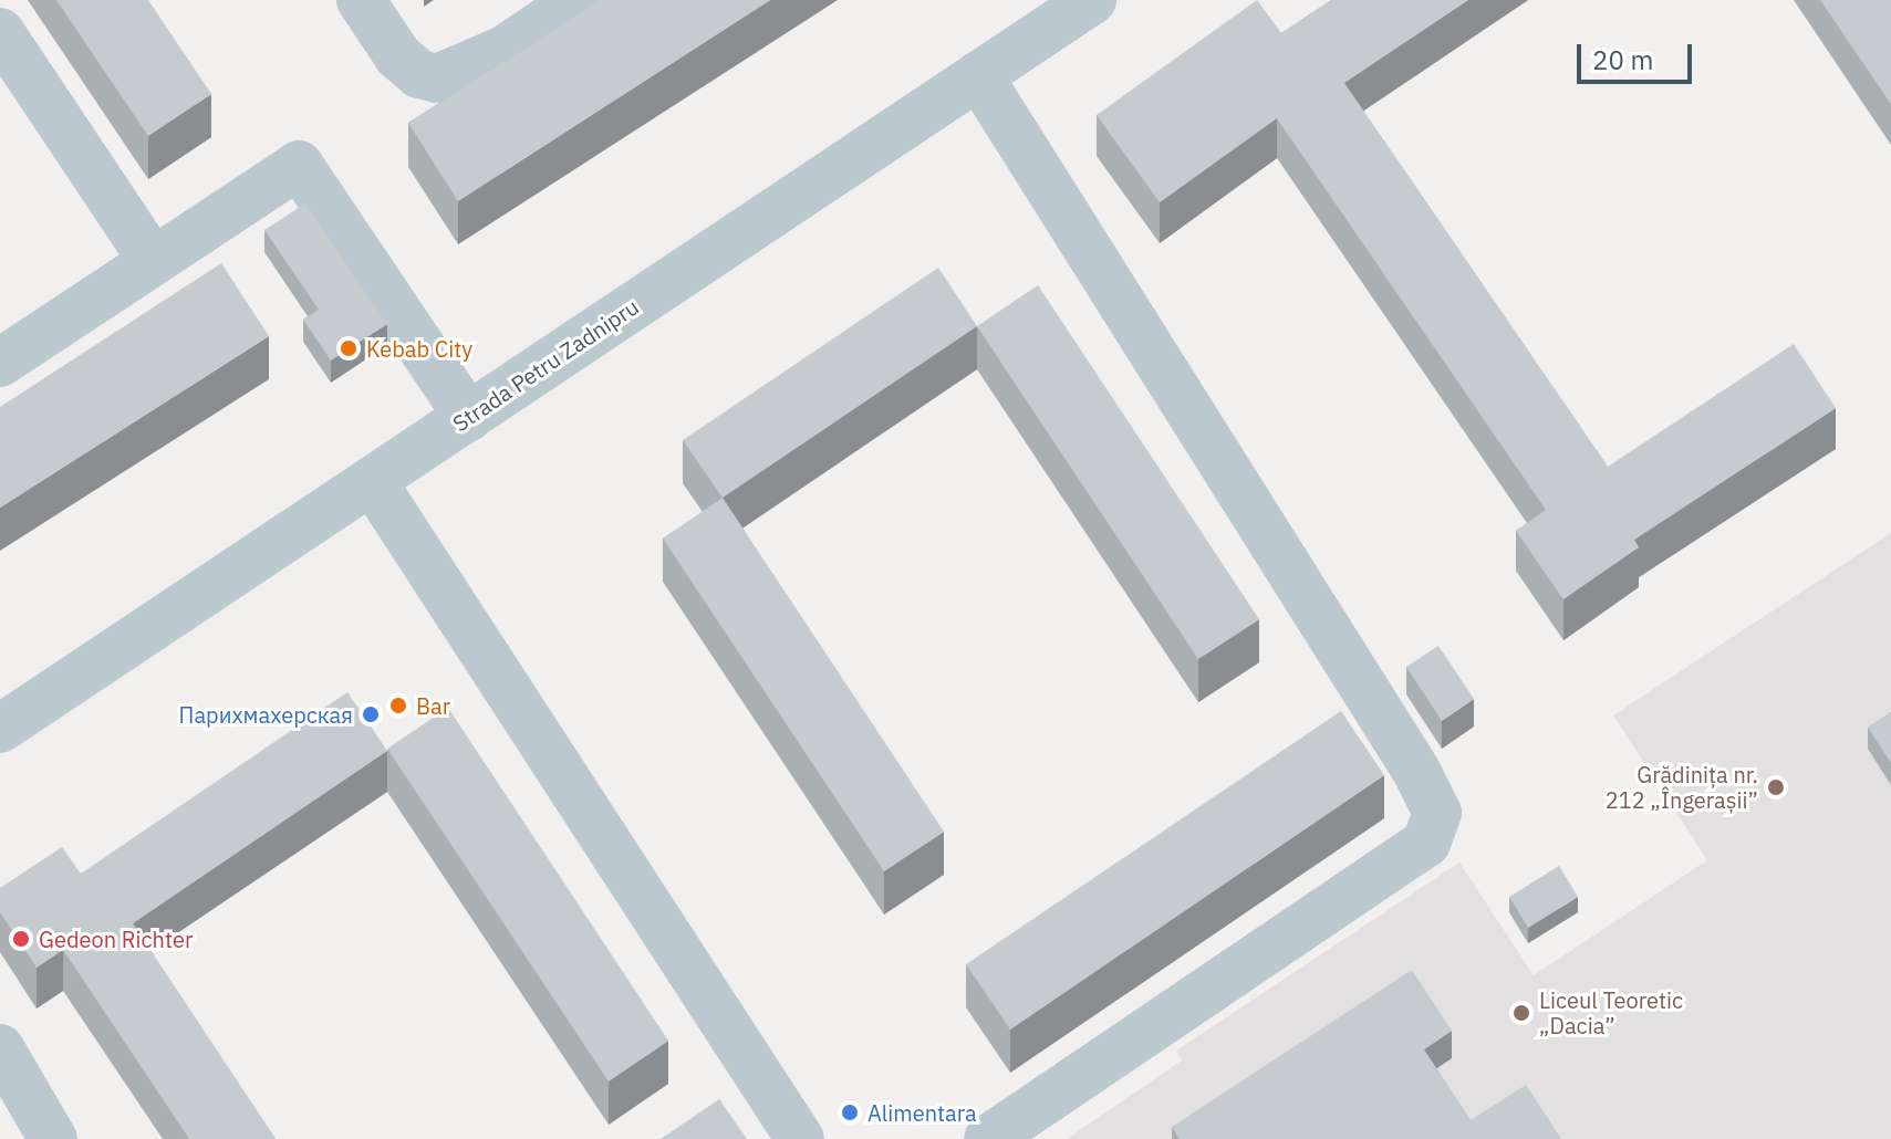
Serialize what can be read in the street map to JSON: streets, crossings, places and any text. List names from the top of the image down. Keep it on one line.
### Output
{"streets":{"street":["Strada Petru Zadnipru"]},"places":["Kebab City","Bar","Парихмахерская","Grădinița nr. 212 „Îngerașii”","Gedeon Richter","Liceul Teoretic „Dacia”","Alimentara"],"scale_bar":"20 m"}
